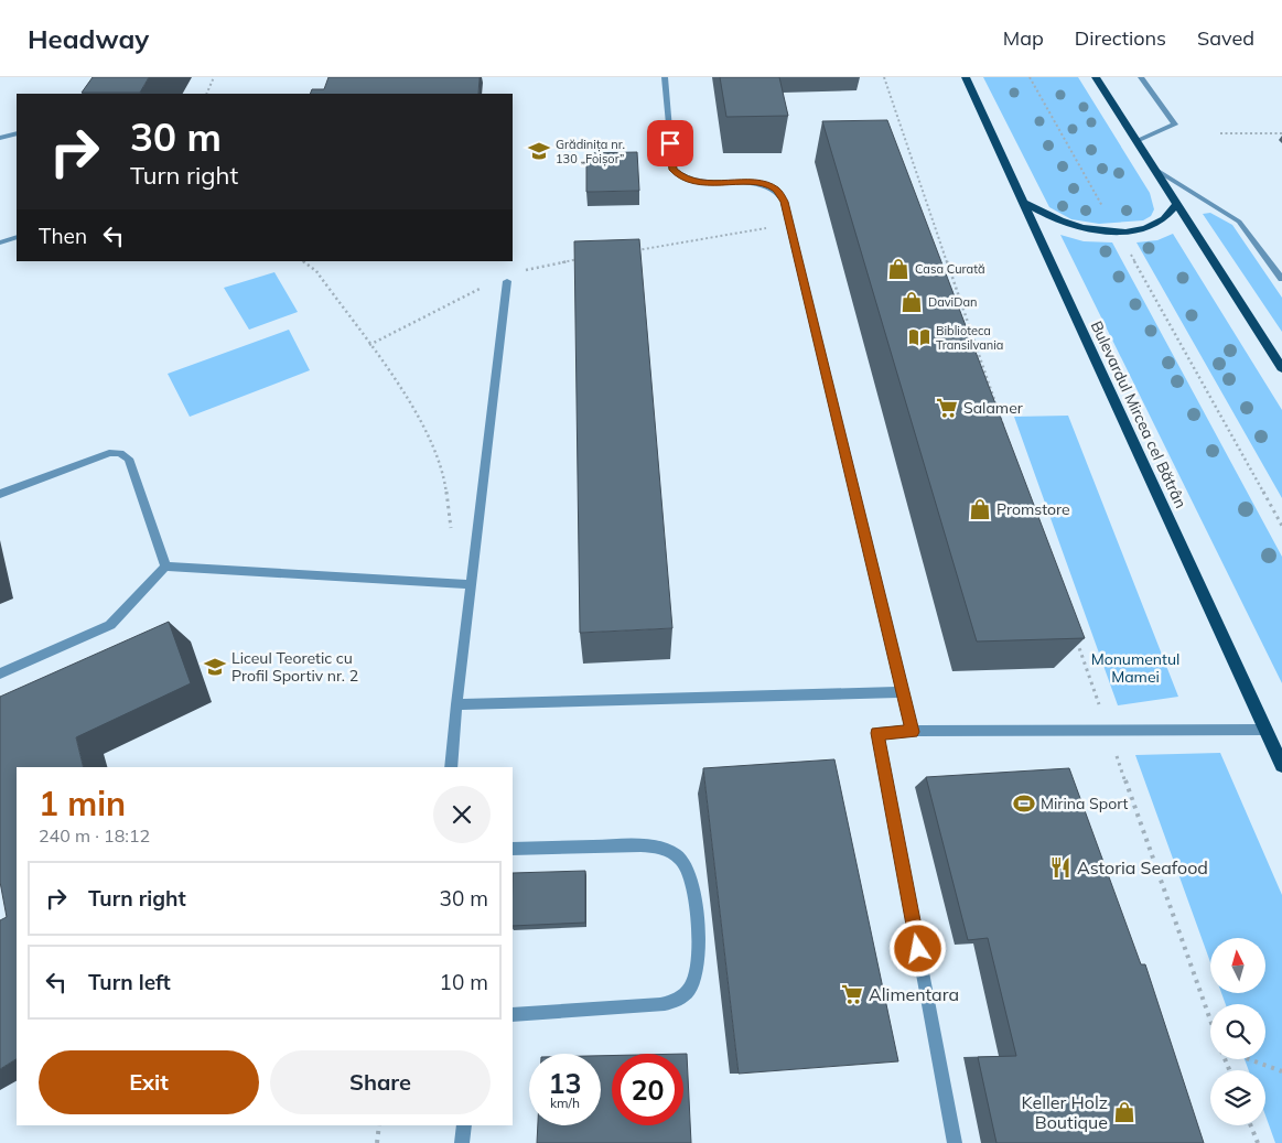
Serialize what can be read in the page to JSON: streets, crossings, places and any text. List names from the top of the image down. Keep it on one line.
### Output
{"streets":{"main road":["Bulevardul Mircea cel Bătrân"]},"parks":["Monumentul Mamei"],"places":{"school or university":["Grădinița nr. 130 „Foișor”","Liceul Teoretic cu Profil Sportiv nr. 2"],"shop":["Casa Curată","DaviDan","Promstore","Keller Holz Boutique"],"library":["Biblioteca Transilvania"],"supermarket":["Salamer","Alimentara"],"sports":["Mirina Sport"],"restaurant":["Astoria Seafood"]},"north":"top","page":{"header":"Headway","nav":["Map","Directions","Saved"],"turn":["30 m","Turn right"],"then":"Then","heading":["1 min","240 m · 18:12"],"list":[{"name":"Turn right","value":"30 m"},{"name":"Turn left","value":"10 m"}],"buttons":["Exit","Share"],"speed":"13 km/h","limit":"20"}}
